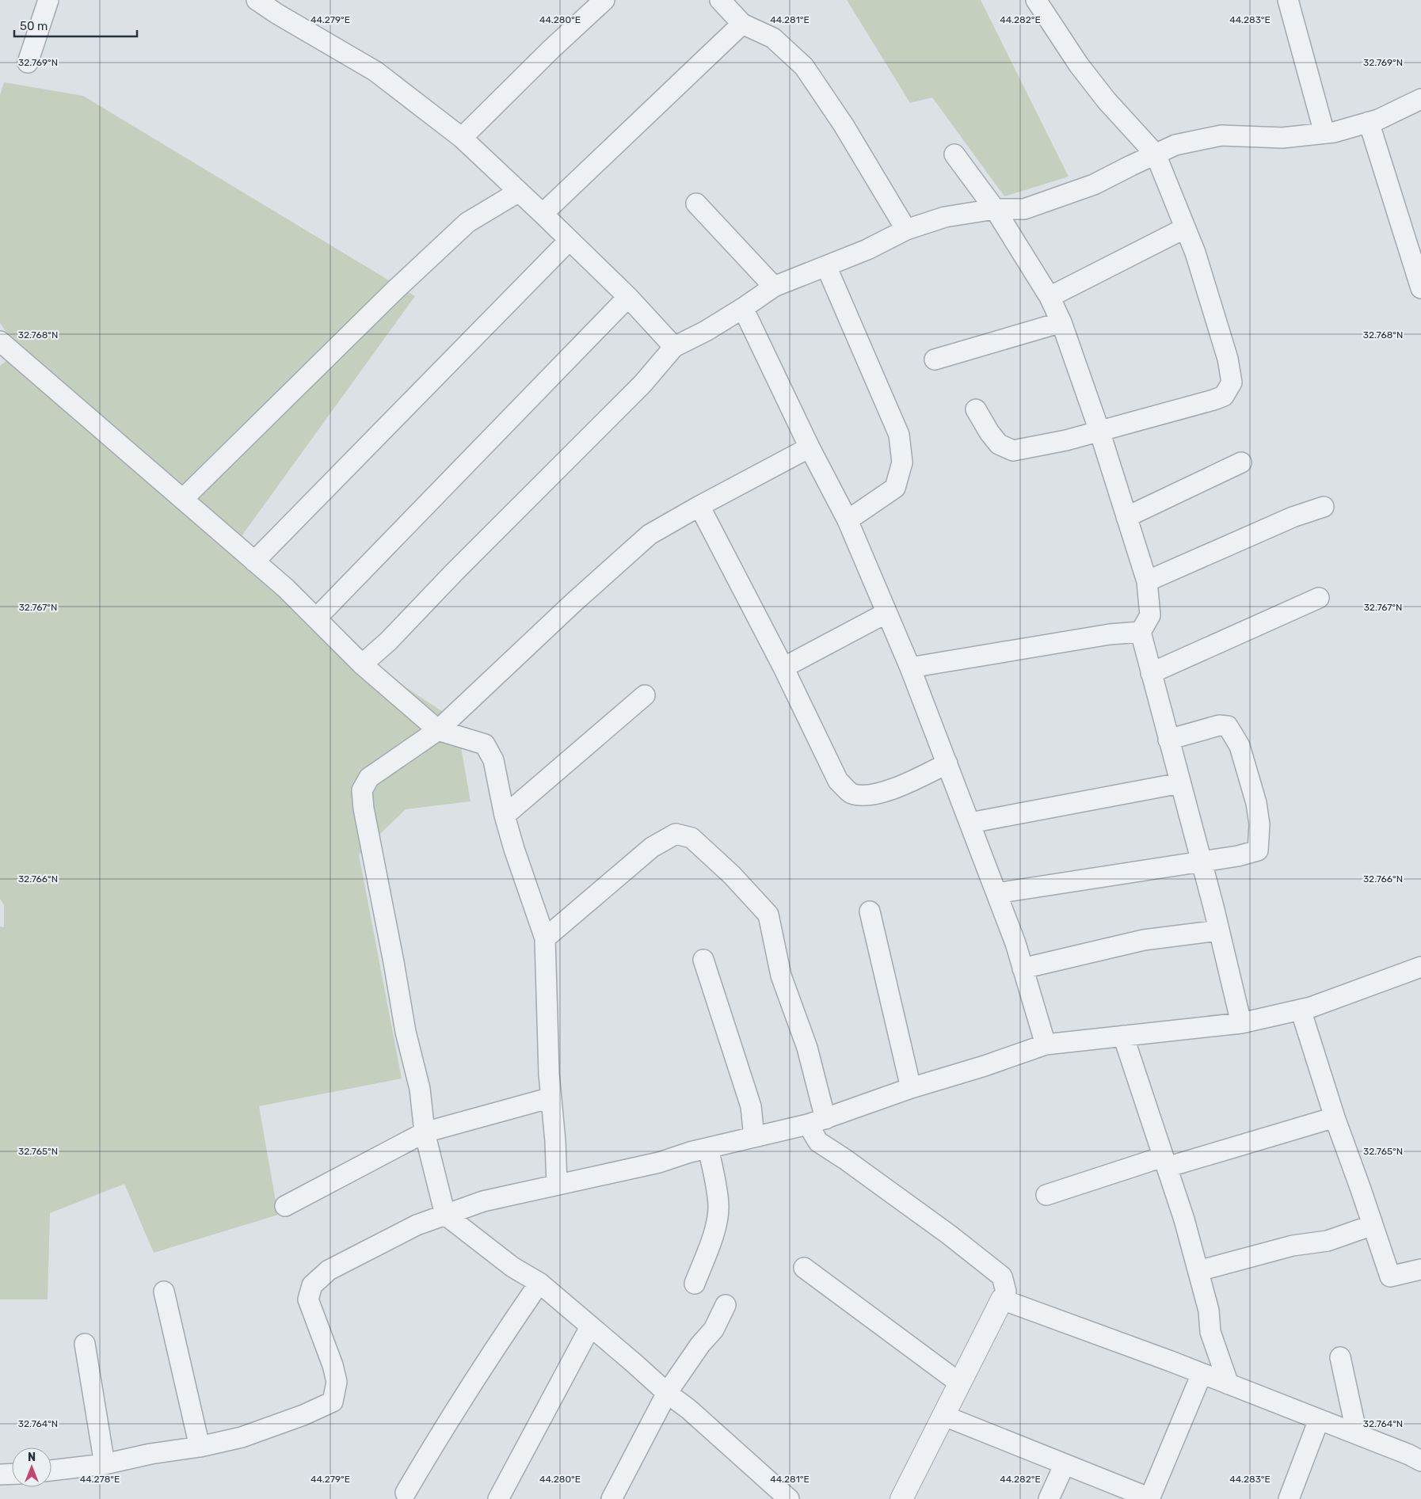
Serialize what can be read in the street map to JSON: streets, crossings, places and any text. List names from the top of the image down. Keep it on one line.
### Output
{"scale_bar":"50 m","north":"top","coordinates":["44.279°E","44.280°E","44.281°E","44.282°E","44.283°E","32.769°N","32.768°N","32.767°N","32.766°N","32.765°N","32.764°N","44.278°E"]}
